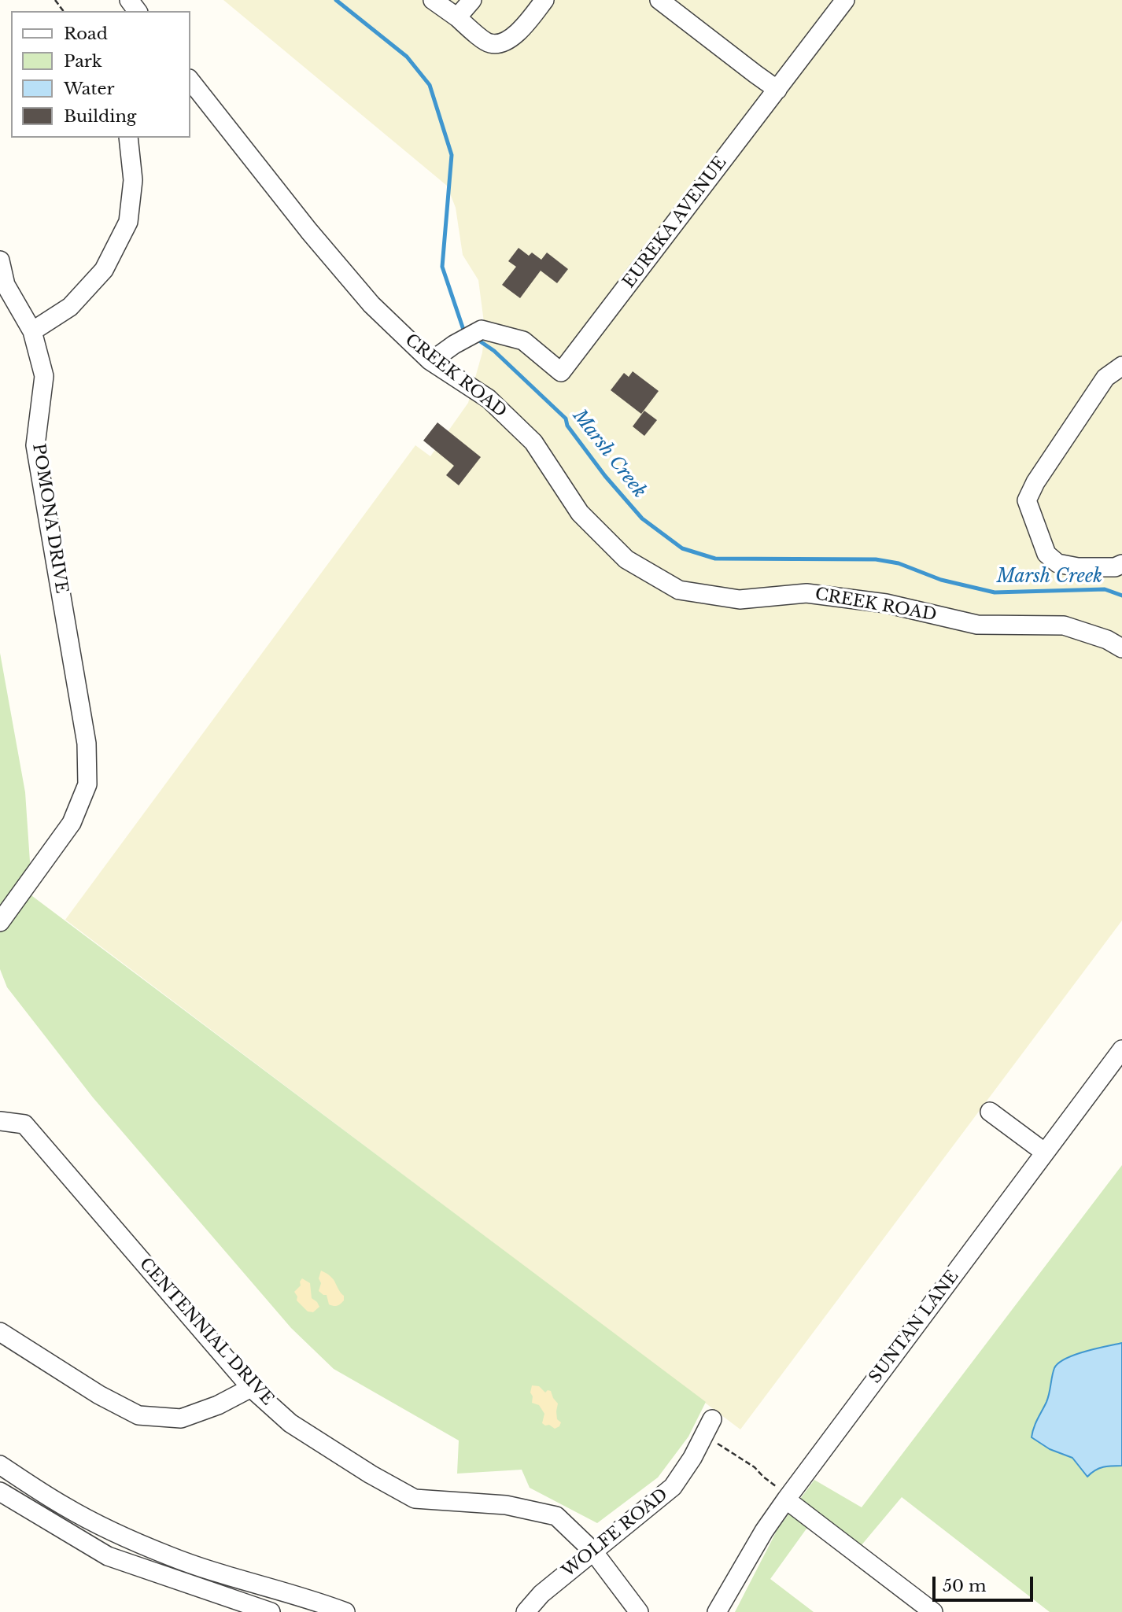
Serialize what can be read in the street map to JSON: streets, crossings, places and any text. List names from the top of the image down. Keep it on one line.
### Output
{"streets":{"street":["EUREKA AVENUE","CREEK ROAD","POMONA DRIVE","SUNTAN LANE","CENTENNIAL DRIVE","WOLFE ROAD"]},"crossings":[["EUREKA AVENUE","CREEK ROAD"],["CENTENNIAL DRIVE","WOLFE ROAD"]],"water":["Marsh Creek"],"legend":["Road","Park","Water","Building"],"scale_bar":"50 m"}
